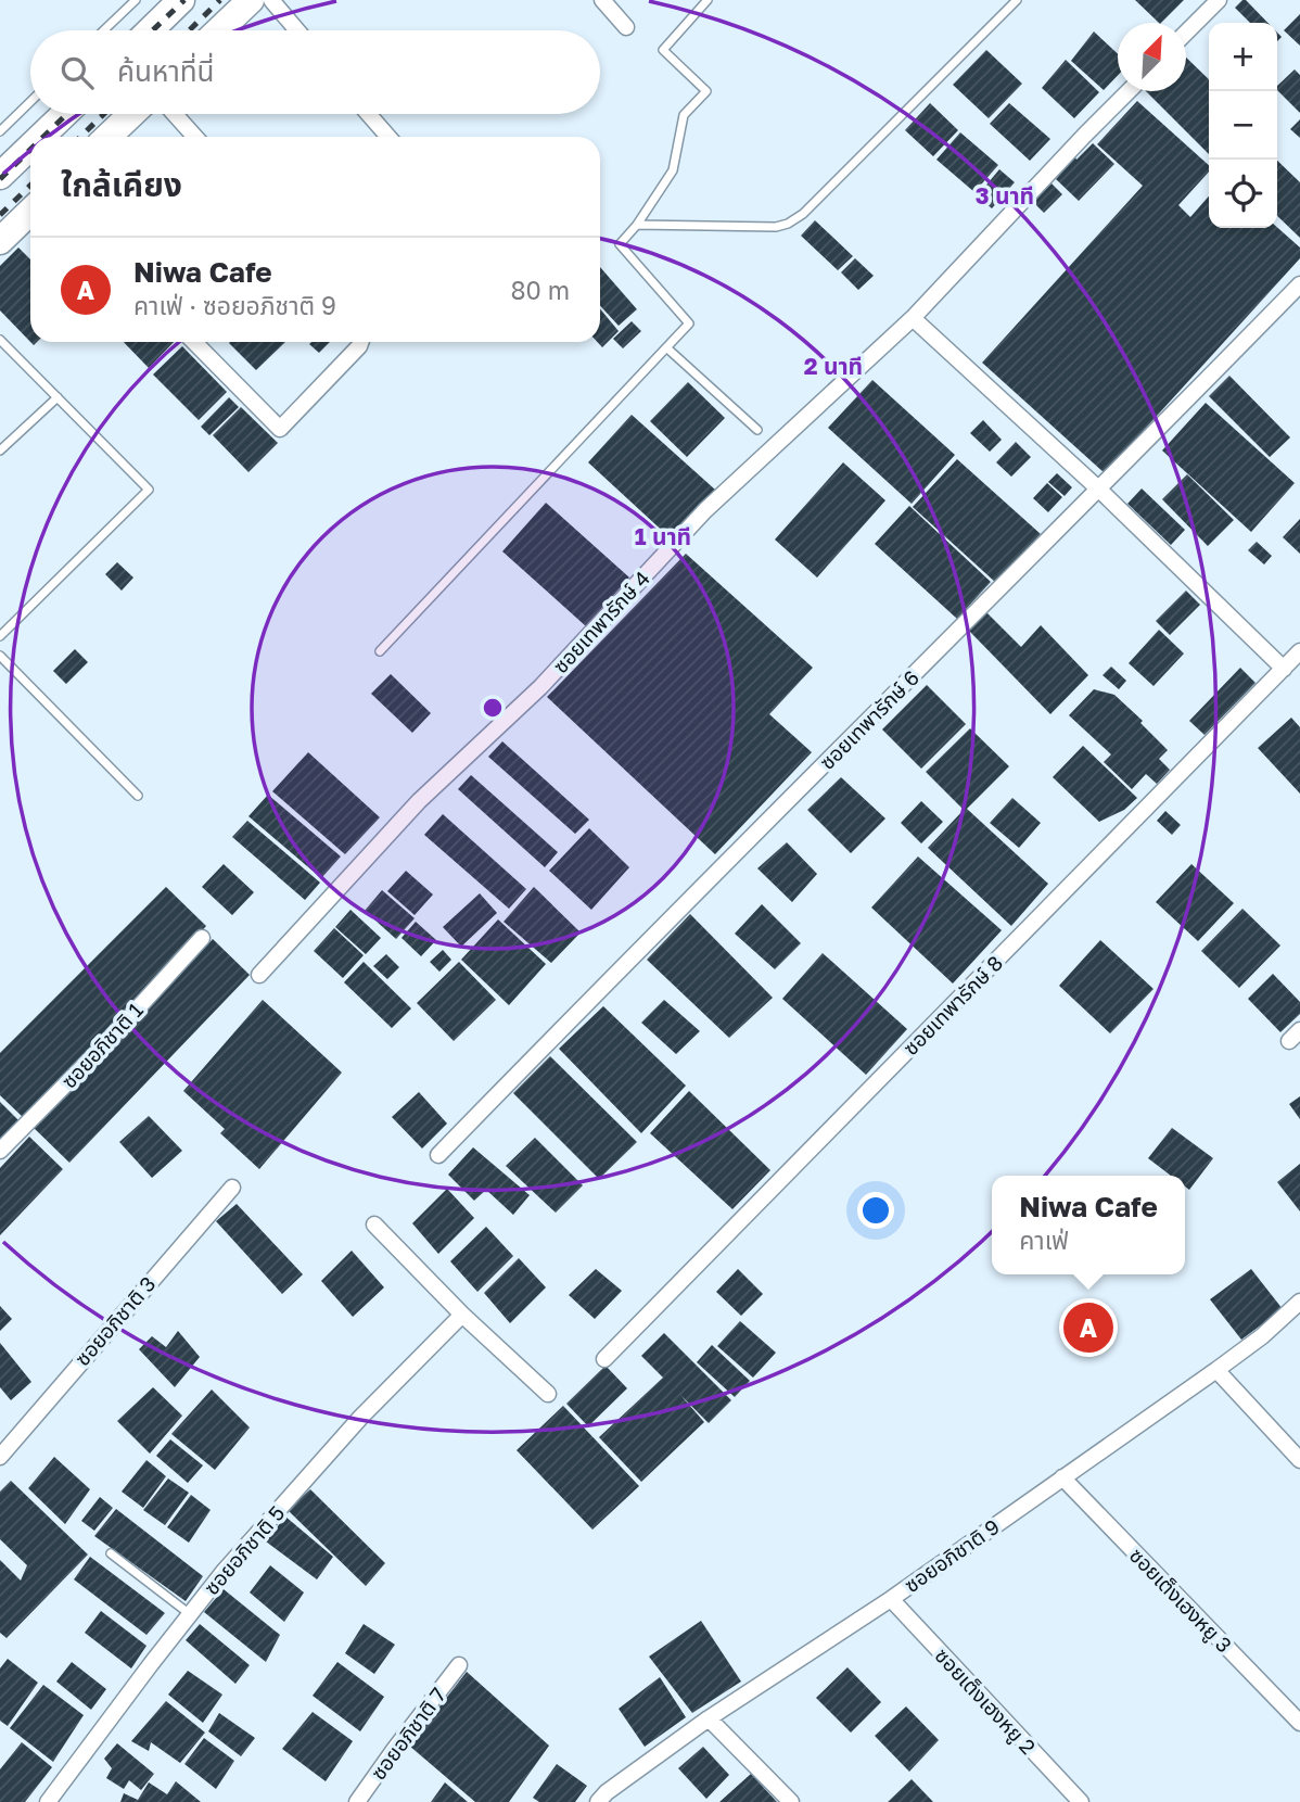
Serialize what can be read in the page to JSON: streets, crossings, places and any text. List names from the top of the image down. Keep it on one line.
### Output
{"streets":{"street":["ซอยเทพารักษ์ 4","ซอยเทพารักษ์ 6","ซอยเทพารักษ์ 8","ซอยอภิชาติ 1","ซอยอภิชาติ 3","ซอยอภิชาติ 5","ซอยอภิชาติ 9","ซอยเต็งเฮงหยู 3","ซอยเต็งเฮงหยู 2","ซอยอภิชาติ 7"]},"crossings":[["ซอยอภิชาติ 9","ซอยเต็งเฮงหยู 3"],["ซอยอภิชาติ 9","ซอยเต็งเฮงหยู 2"]],"north":"top right","page":{"map_buttons":["+","−"],"search":"ค้นหาที่นี่","heading":"ใกล้เคียง","list":[{"mark":"A","name":"Niwa Cafe","note":"คาเฟ่ · ซอยอภิชาติ 9","value":"80 m"}],"popup":["Niwa Cafe","คาเฟ่"],"pins":"A"},"rings":["3 นาที","2 นาที","1 นาที"]}
